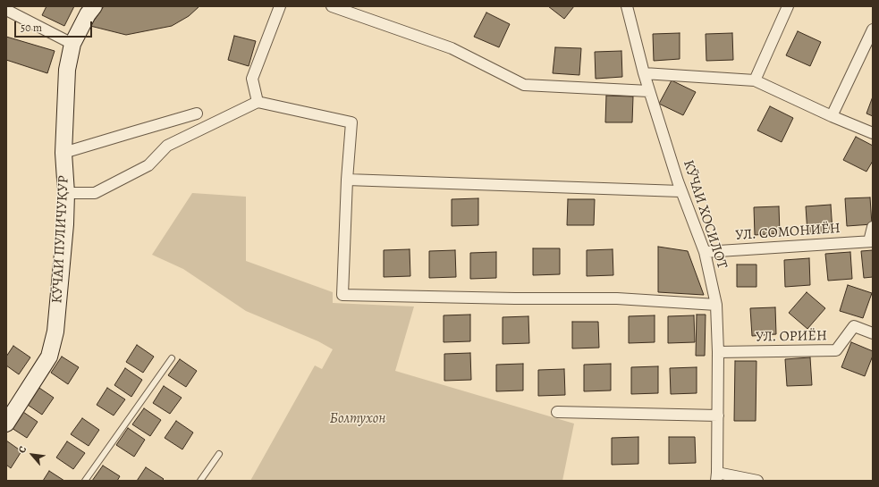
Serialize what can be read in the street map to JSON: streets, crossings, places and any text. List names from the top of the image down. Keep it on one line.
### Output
{"streets":{"street":["КӮЧАИ ХОСИЛОТ","УЛ. СОМОНИЁН","КӮЧАИ ПУЛИЧУҚУР","УЛ. ОРИЁН"]},"crossings":[["КӮЧАИ ХОСИЛОТ","УЛ. СОМОНИЁН"],["КӮЧАИ ХОСИЛОТ","УЛ. ОРИЁН"]],"parks":["Болтухон"],"scale_bar":"50 m","north":"top left"}
